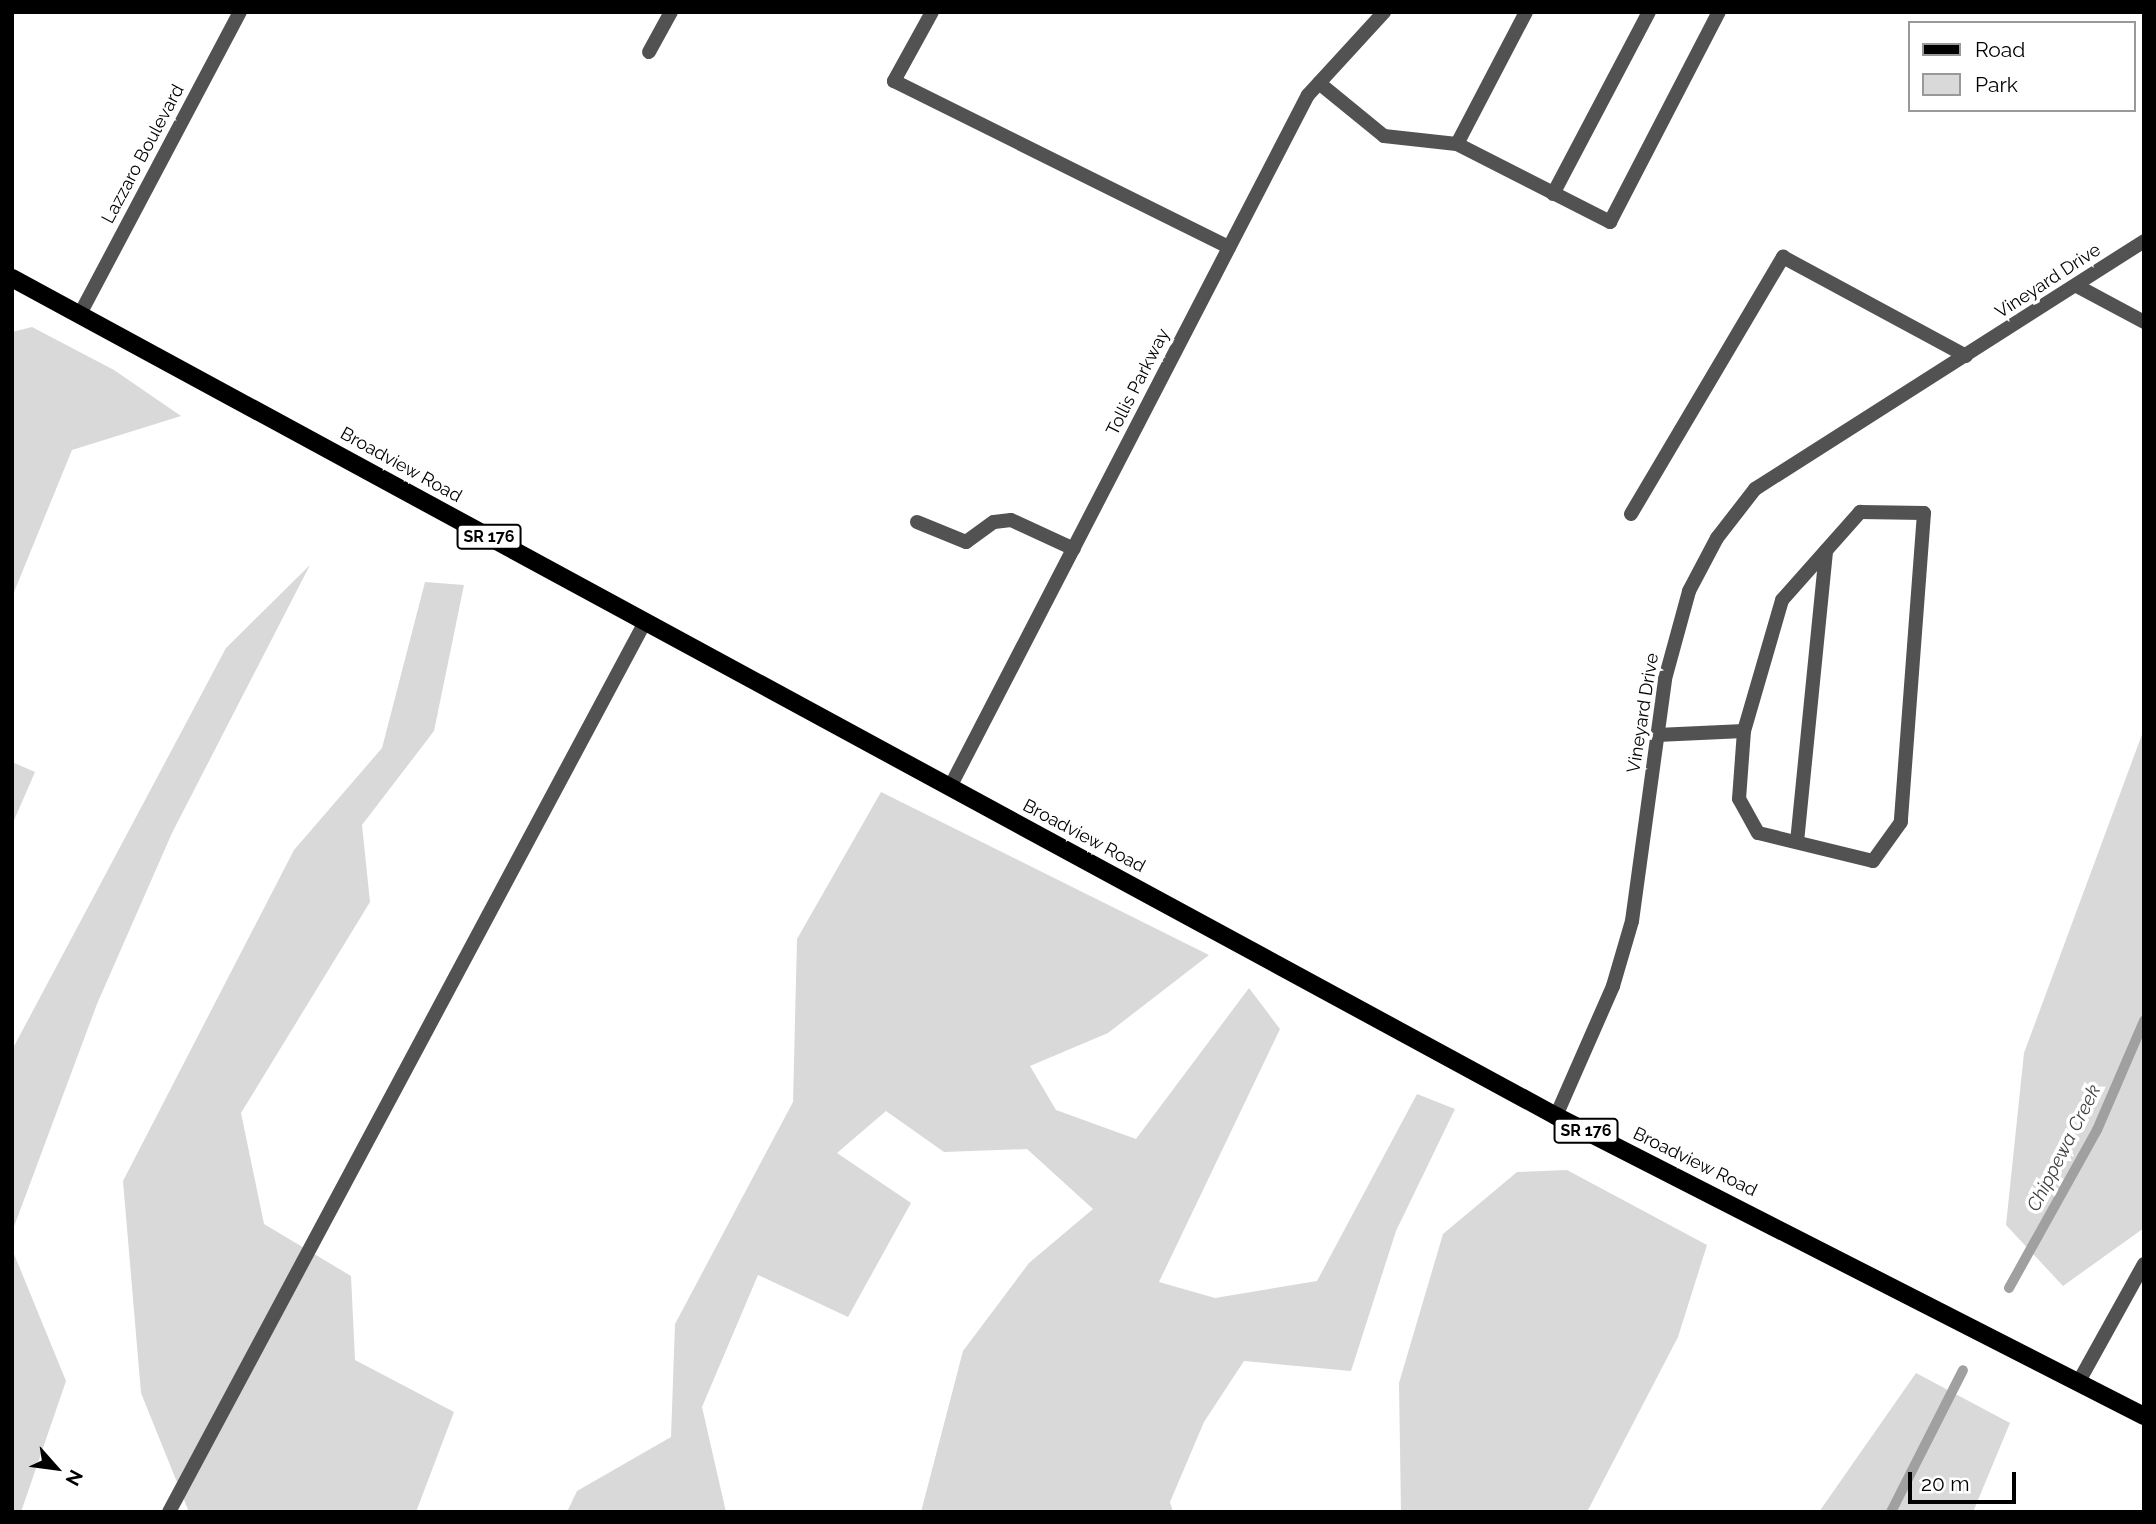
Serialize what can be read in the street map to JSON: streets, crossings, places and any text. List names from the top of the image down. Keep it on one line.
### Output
{"streets":{"main road":["Broadview Road","SR 176"],"street":["Lazzaro Boulevard","Vineyard Drive","Tollis Parkway"]},"crossings":[["Lazzaro Boulevard","Broadview Road"],["Vineyard Drive","Broadview Road"],["Tollis Parkway","Broadview Road"]],"water":["Chippewa Creek"],"legend":["Road","Park"],"scale_bar":"20 m","north":"bottom right"}
